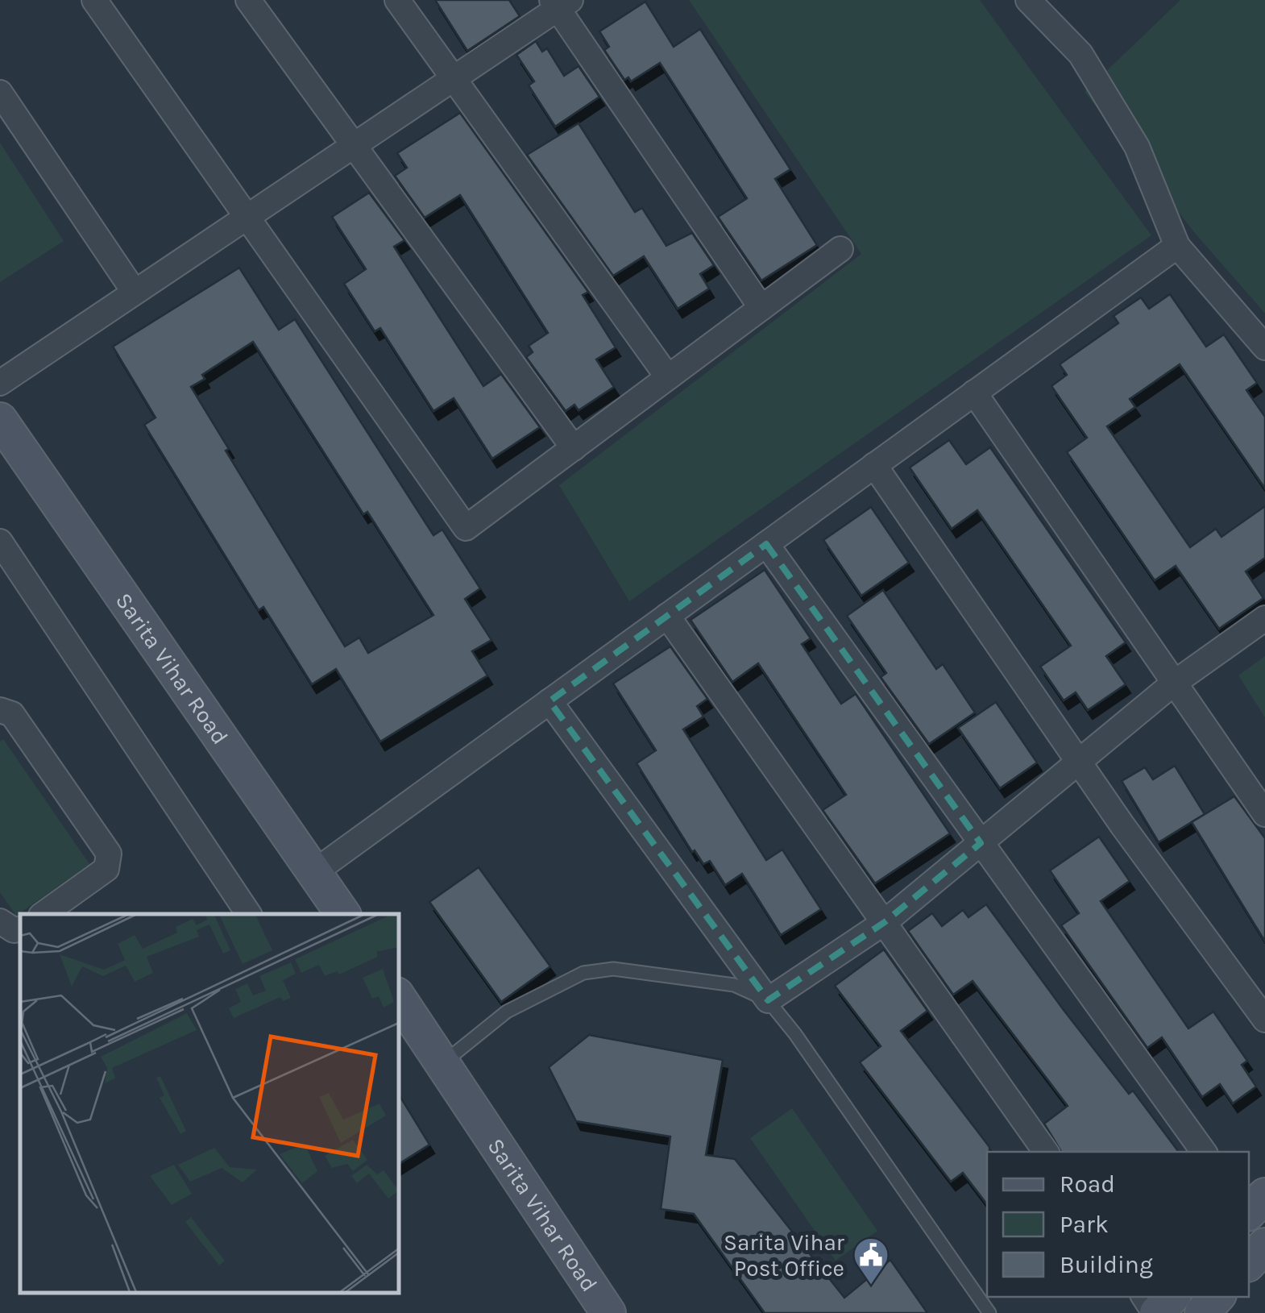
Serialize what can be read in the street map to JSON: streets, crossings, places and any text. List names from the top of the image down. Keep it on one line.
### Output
{"streets":{"street":["Sarita Vihar Road"]},"places":{"public building":["Sarita Vihar Post Office"]},"legend":["Road","Park","Building"]}
